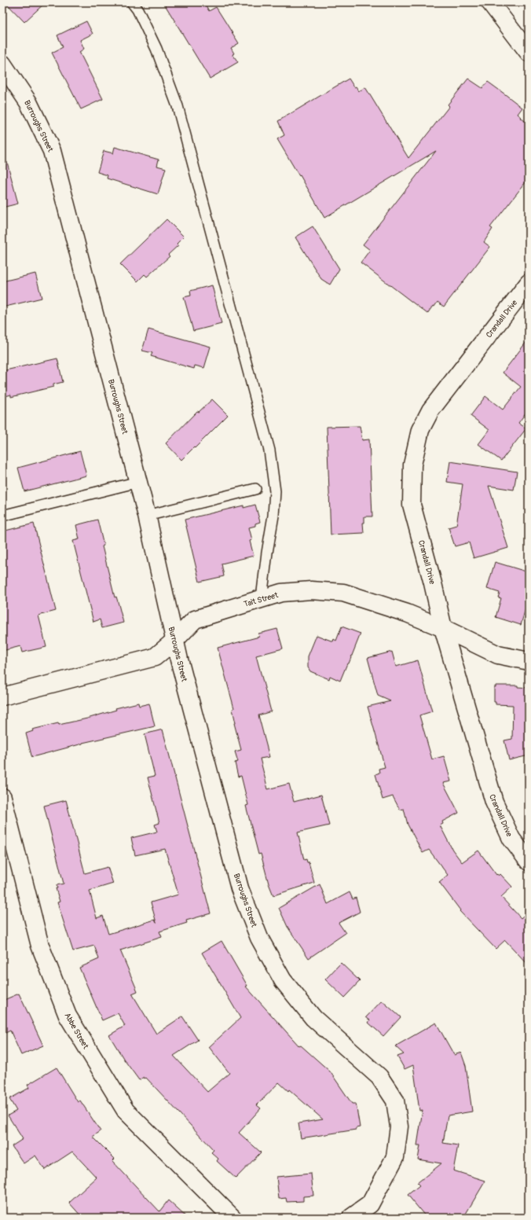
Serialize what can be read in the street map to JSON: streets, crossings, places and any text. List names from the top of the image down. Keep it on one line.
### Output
{"streets":{"street":["Burroughs Street","Crandall Drive","Tait Street","Abbe Street"]},"crossings":[["Burroughs Street","Tait Street"],["Crandall Drive","Tait Street"]]}
